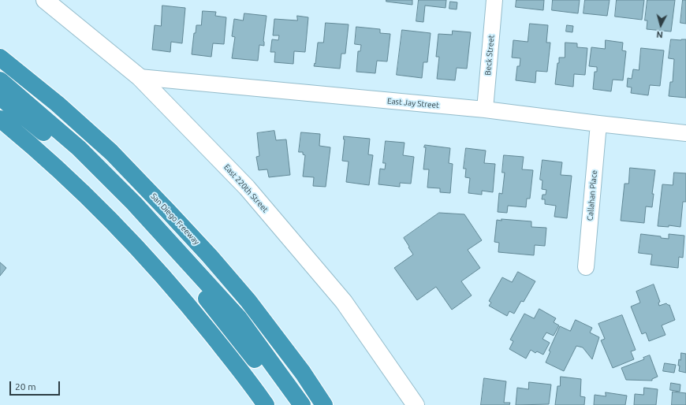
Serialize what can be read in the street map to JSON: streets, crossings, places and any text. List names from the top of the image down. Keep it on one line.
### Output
{"streets":{"highway":["San Diego Freeway"],"street":["Beck Street","East Jay Street","East 220th Street","Callahan Place"]},"crossings":[["Beck Street","East Jay Street"],["East Jay Street","East 220th Street"],["East Jay Street","Callahan Place"]],"scale_bar":"20 m","north":"bottom"}
